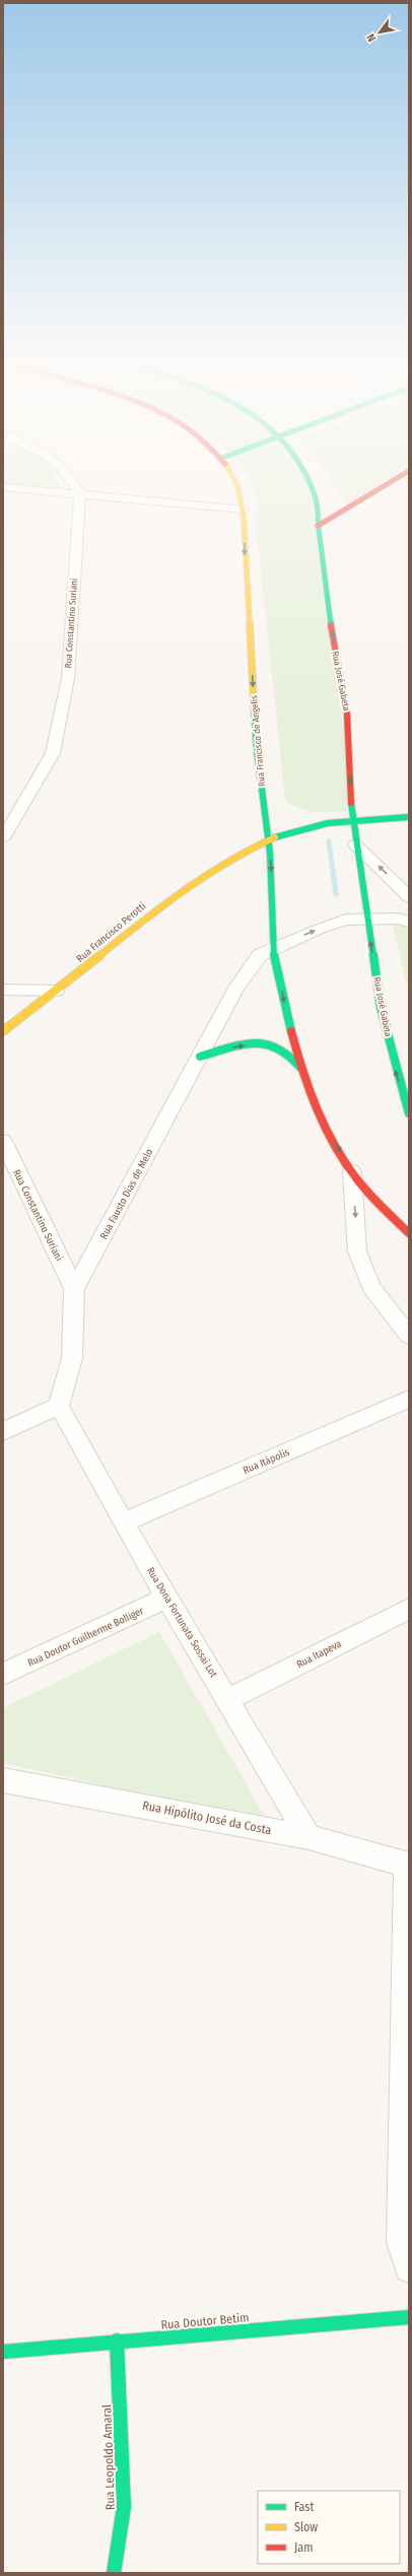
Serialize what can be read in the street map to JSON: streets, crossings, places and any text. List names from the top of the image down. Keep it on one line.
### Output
{"streets":{"main road":["Rua José Gabeta","Rua Francisco de Angelis","Rua Francisco Perotti","Rua Doutor Betim","Rua Leopoldo Amaral"],"street":["Rua Constantino Suriani","Rua Fausto Dias de Melo","Rua Itápolis","Rua Dona Fortunata Sossai Lot","Rua Doutor Guilherme Bolliger","Rua Itapeva","Rua Hipólito José da Costa"]},"crossings":[["Rua Constantino Suriani","Rua Fausto Dias de Melo"],["Rua José Gabeta","Rua Francisco Perotti"],["Rua José Gabeta","Rua Fausto Dias de Melo"],["Rua Francisco de Angelis","Rua Francisco Perotti"],["Rua Francisco de Angelis","Rua Fausto Dias de Melo"],["Rua Fausto Dias de Melo","Rua Dona Fortunata Sossai Lot"],["Rua Itápolis","Rua Dona Fortunata Sossai Lot"],["Rua Dona Fortunata Sossai Lot","Rua Doutor Guilherme Bolliger"],["Rua Dona Fortunata Sossai Lot","Rua Itapeva"],["Rua Dona Fortunata Sossai Lot","Rua Hipólito José da Costa"],["Rua Doutor Betim","Rua Leopoldo Amaral"]],"one_way":["Rua José Gabeta","Rua Francisco de Angelis"],"legend":["Fast","Slow","Jam"],"north":"bottom left"}
